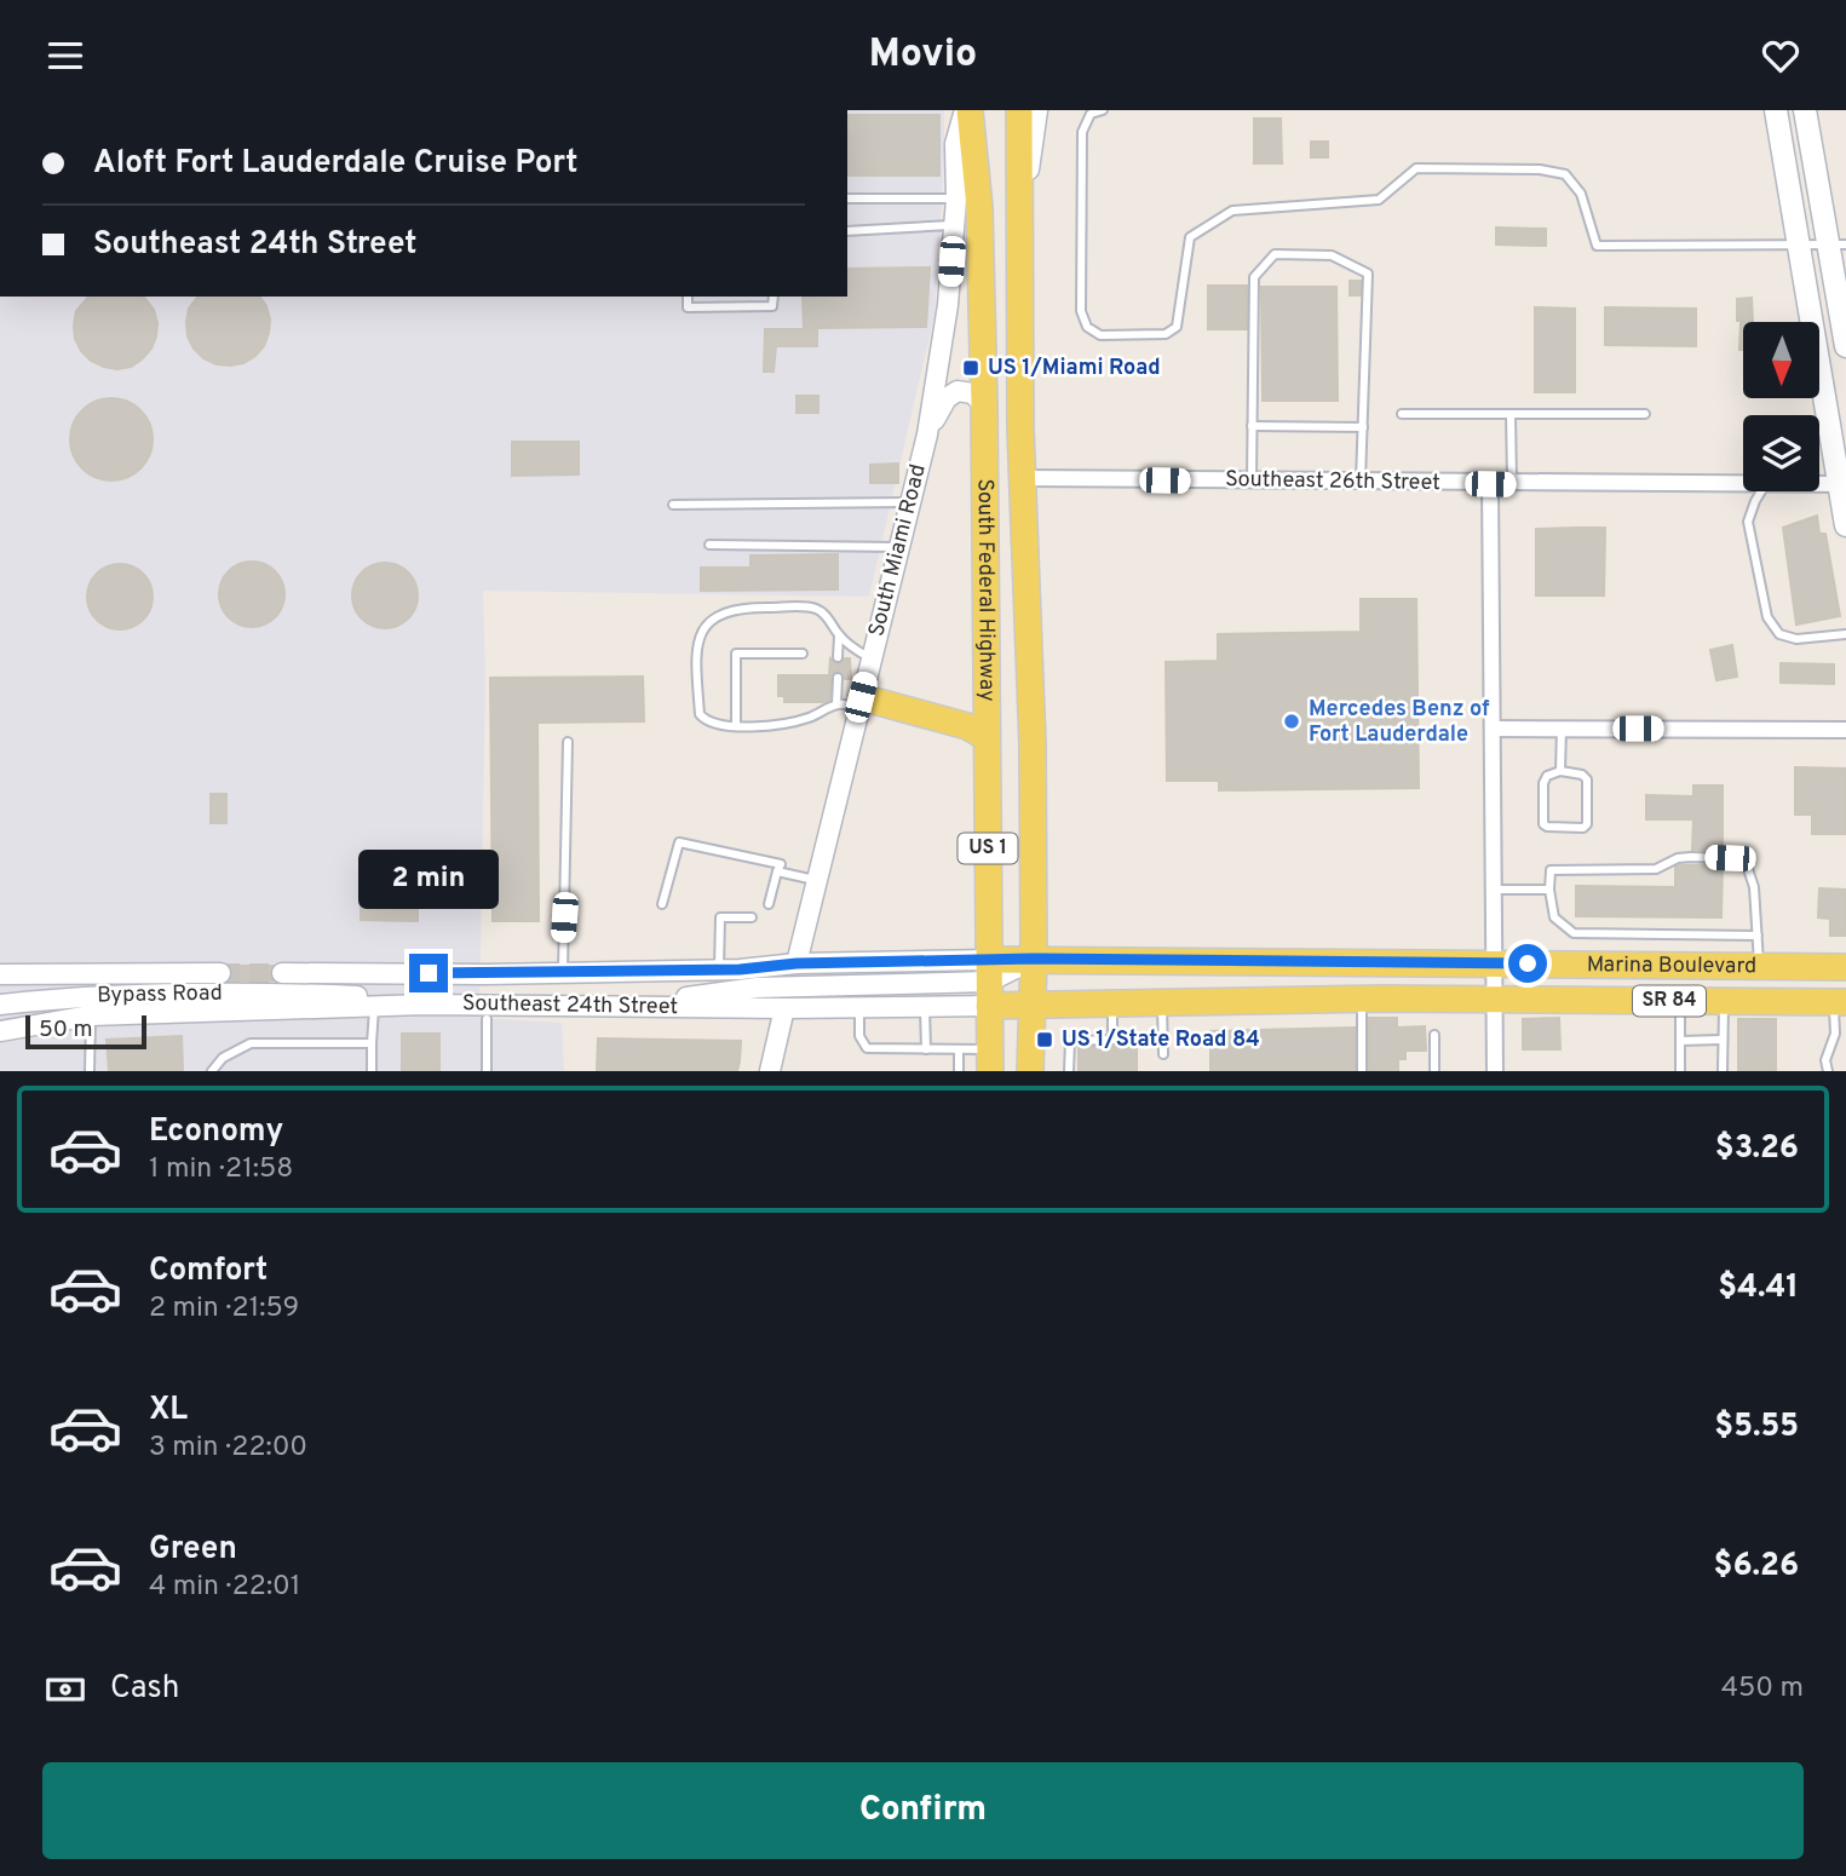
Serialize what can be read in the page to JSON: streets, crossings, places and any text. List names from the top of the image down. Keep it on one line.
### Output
{"streets":{"main road":["South Federal Highway","US 1","Marina Boulevard","SR 84"],"street":["Southeast 26th Street","South Miami Road","Bypass Road","Southeast 24th Street"]},"crossings":[["Southeast 26th Street","South Federal Highway"],["South Miami Road","South Federal Highway"],["South Miami Road","Southeast 24th Street"],["South Federal Highway","Marina Boulevard"],["South Federal Highway","Southeast 24th Street"],["Marina Boulevard","Southeast 24th Street"],["Bypass Road","Southeast 24th Street"]],"places":{"transit":["US 1/Miami Road","US 1/State Road 84"],"other":["Mercedes Benz of Fort Lauderdale"]},"scale_bar":"50 m","north":"bottom","page":{"header":"Movio","banner":["Aloft Fort Lauderdale Cruise Port","Southeast 24th Street"],"bubble":"2 min","scale":"50 m","list":[{"name":"Economy","note":"1 min · 21:58","value":"$3.26"},{"name":"Comfort","note":"2 min · 21:59","value":"$4.41"},{"name":"XL","note":"3 min · 22:00","value":"$5.55"},{"name":"Green","note":"4 min · 22:01","value":"$6.26"}],"pay":["Cash","450 m"],"buttons":"Confirm"}}
